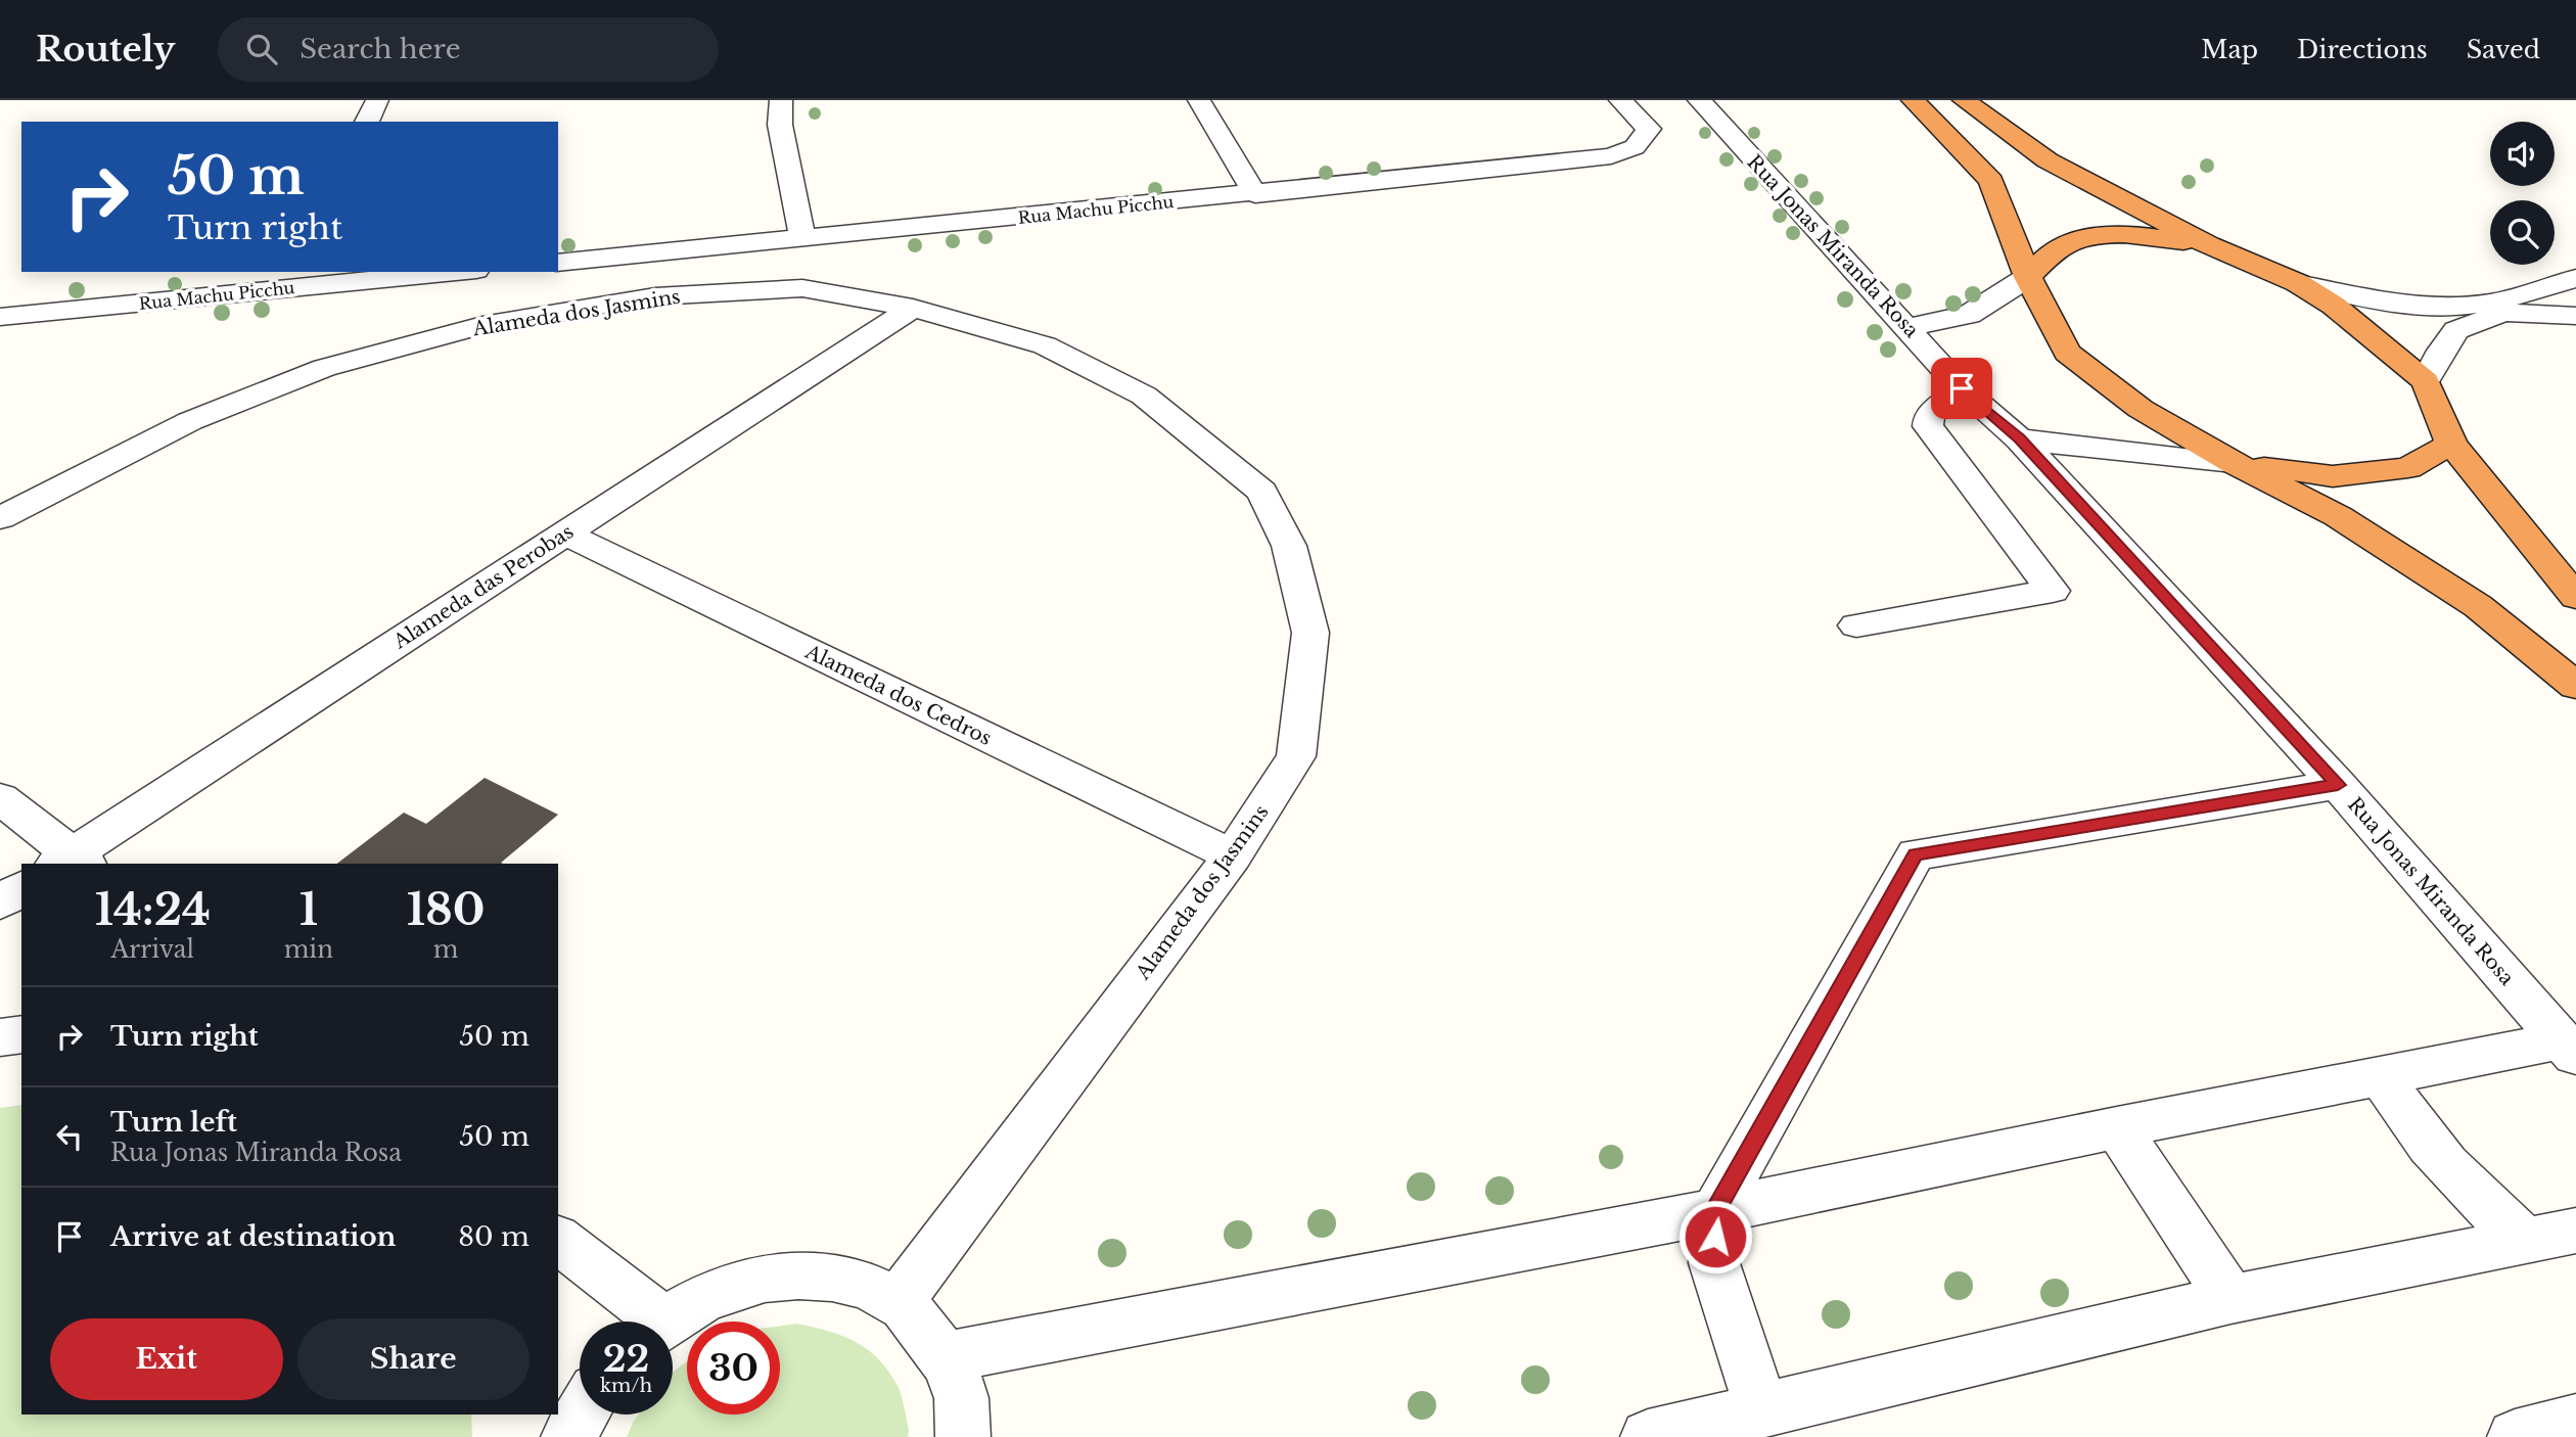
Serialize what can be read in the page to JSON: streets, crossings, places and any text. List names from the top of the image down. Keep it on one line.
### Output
{"streets":{"street":["Rua Machu Picchu","Rua Jonas Miranda Rosa","Alameda dos Jasmins","Alameda das Perobas","Alameda dos Cedros"]},"crossings":[["Alameda dos Jasmins","Alameda das Perobas"],["Alameda dos Jasmins","Alameda dos Cedros"],["Alameda das Perobas","Alameda dos Cedros"]],"page":{"header":"Routely","search":"Search here","nav":["Map","Directions","Saved"],"turn":["50 m","Turn right"],"eta":["14:24","Arrival","1","min","180","m"],"list":[{"name":"Turn right","value":"50 m"},{"name":"Turn left","note":"Rua Jonas Miranda Rosa","value":"50 m"},{"name":"Arrive at destination","value":"80 m"}],"buttons":["Exit","Share"],"speed":"22 km/h","limit":"30"}}
